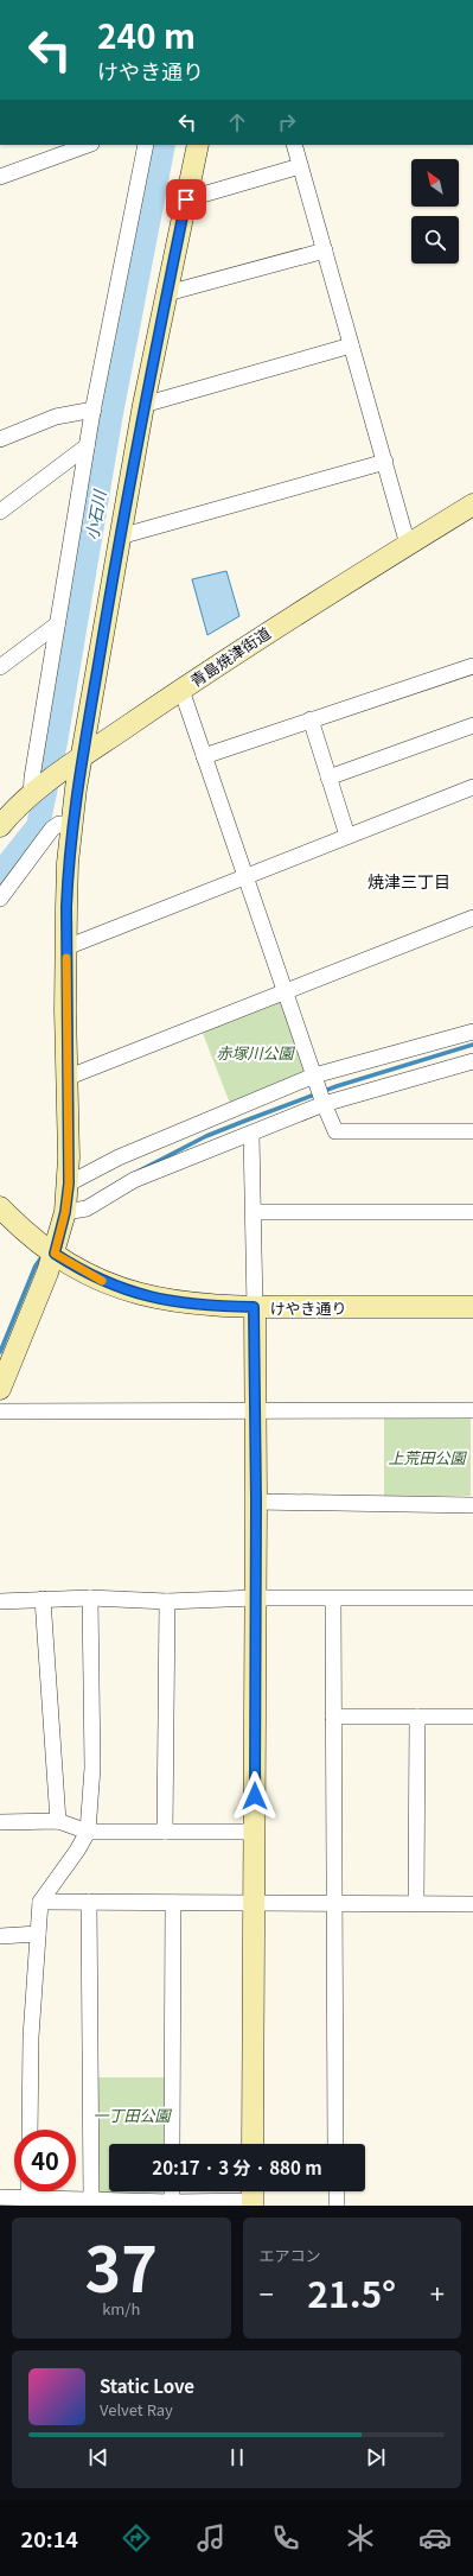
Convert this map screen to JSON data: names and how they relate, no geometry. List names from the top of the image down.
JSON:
{
  "streets": {
    "street": ["青島焼津街道", "けやき通り"]
  },
  "districts": ["焼津三丁目"],
  "water": ["小石川"],
  "parks": ["赤塚川公園", "上荒田公園", "一丁田公園"],
  "north": "top left",
  "page": {
    "turn": ["240 m", "けやき通り"],
    "limit": "40",
    "trip": "20:17 · 3 分 · 880 m",
    "tile": [
      ["37", "km/h"],
      "エアコン"
    ],
    "heat": ["−", "21.5°", "+"],
    "song": ["Static Love", "Velvet Ray"],
    "tabs": "20:14"
  }
}
